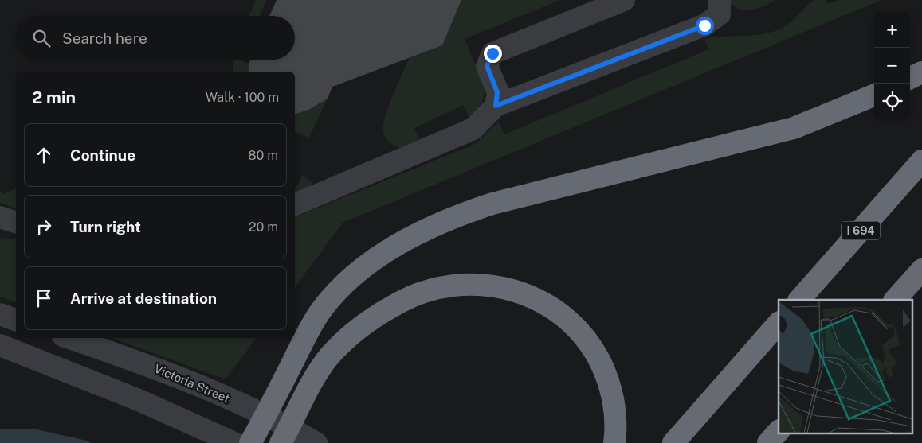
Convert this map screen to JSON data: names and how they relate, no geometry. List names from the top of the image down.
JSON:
{
  "streets": {
    "highway": ["I 694"],
    "street": ["Victoria Street"]
  },
  "page": {
    "map_buttons": ["+", "−"],
    "search": "Search here",
    "heading": ["2 min", "Walk · 100 m"],
    "list": [
      ["Continue", "80 m"],
      ["Turn right", "20 m"],
      "Arrive at destination"
    ]
  }
}
